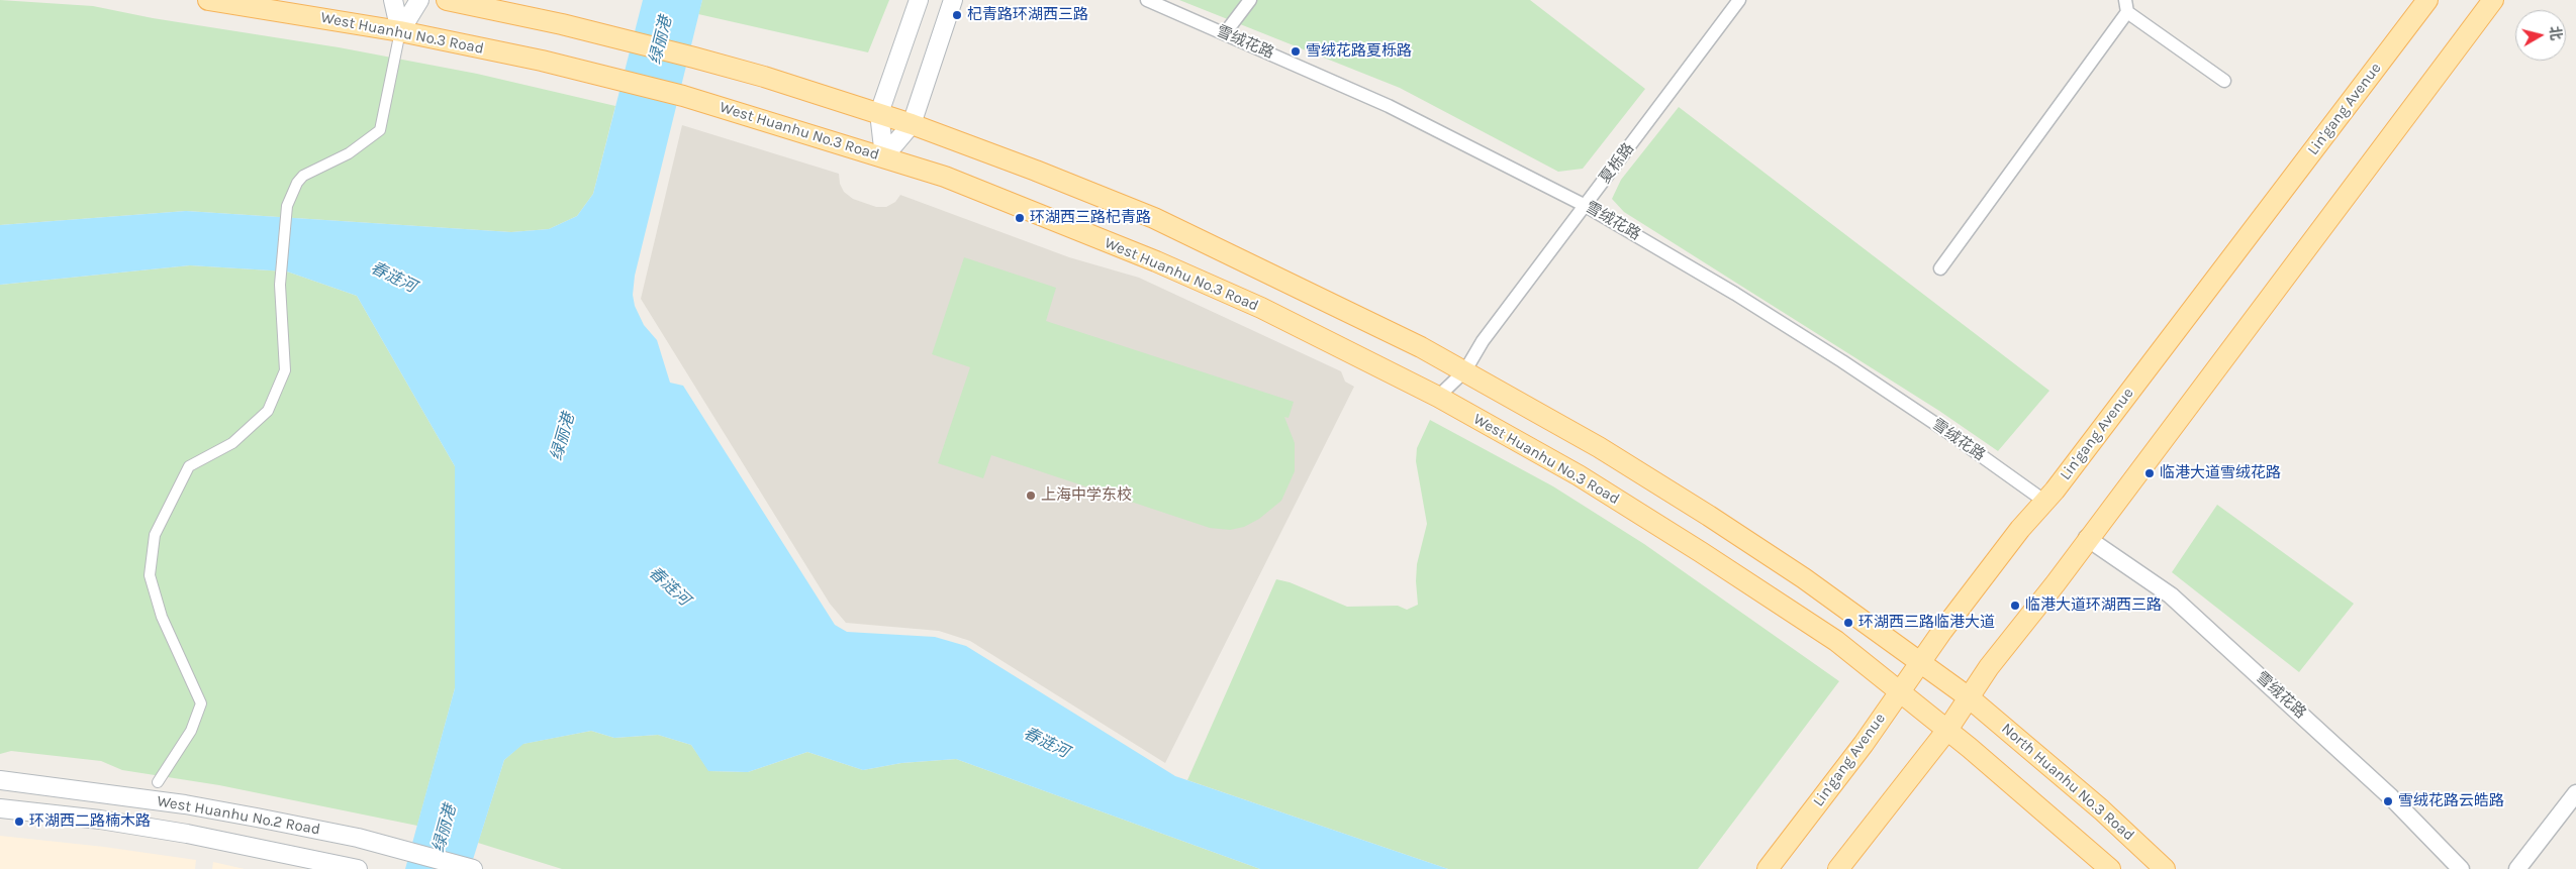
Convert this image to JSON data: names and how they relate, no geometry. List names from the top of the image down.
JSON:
{
  "streets": {
    "main road": [
      "West Huanhu No.3 Road",
      "Lin'gang Avenue",
      "North Huanhu No.3 Road",
      "West Huanhu No.2 Road"
    ],
    "street": ["雪绒花路", "夏栎路"]
  },
  "crossings": [
    ["West Huanhu No.3 Road", "Lin'gang Avenue"],
    ["West Huanhu No.3 Road", "夏栎路"],
    ["雪绒花路", "Lin'gang Avenue"],
    ["雪绒花路", "夏栎路"]
  ],
  "water": ["绿丽港", "春涟河"],
  "places": [
    "杞青路环湖西三路",
    "雪绒花路夏栎路",
    "环湖西三路杞青路",
    "临港大道雪绒花路",
    "上海中学东校",
    "临港大道环湖西三路",
    "环湖西三路临港大道",
    "雪绒花路云皓路",
    "环湖西二路楠木路"
  ],
  "north": "right"
}
